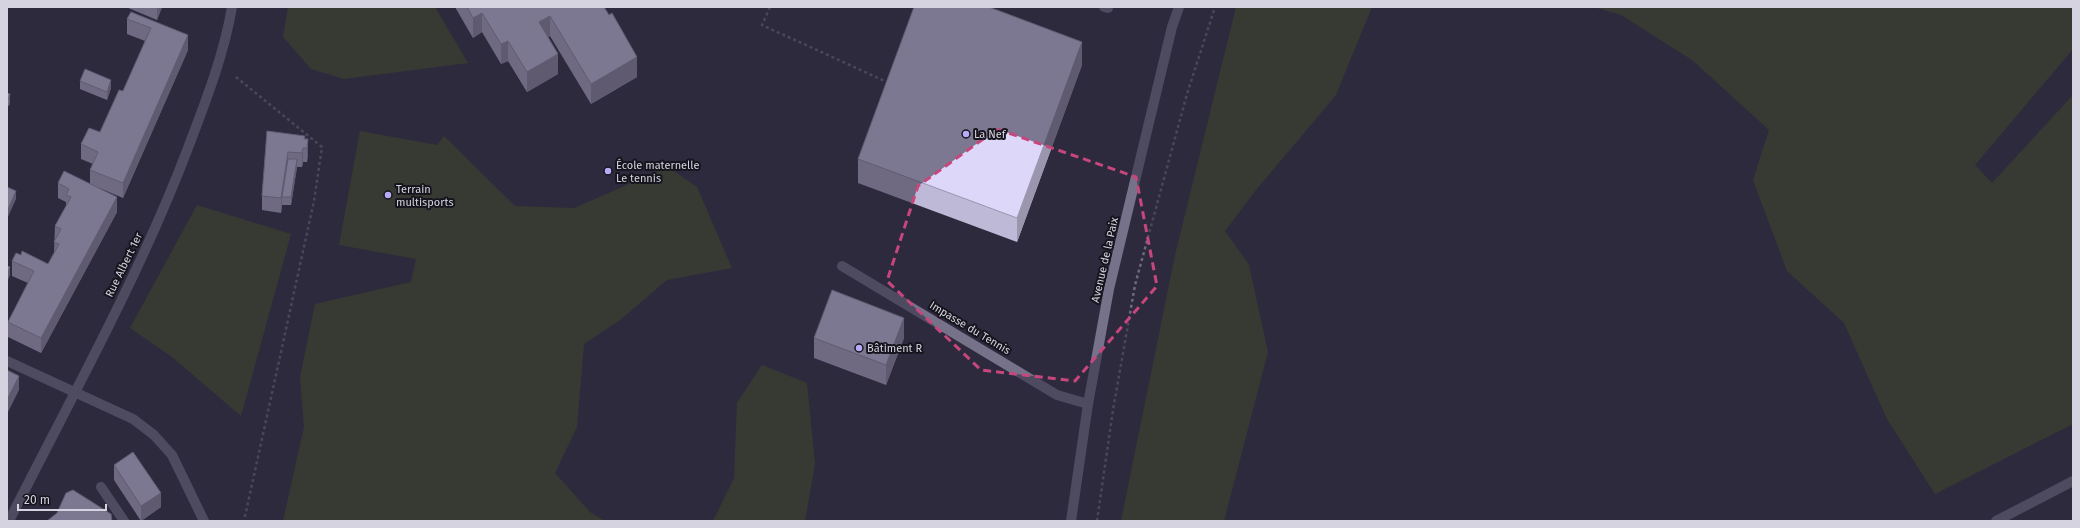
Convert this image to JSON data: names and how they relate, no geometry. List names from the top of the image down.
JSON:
{
  "streets": {
    "street": ["Avenue de la Paix", "Rue Albert 1er", "Impasse du Tennis"]
  },
  "crossings": [
    ["Avenue de la Paix", "Impasse du Tennis"]
  ],
  "places": [
    "La Nef",
    "École maternelle Le tennis",
    "Terrain multisports",
    "Bâtiment R"
  ],
  "scale_bar": "20 m"
}
